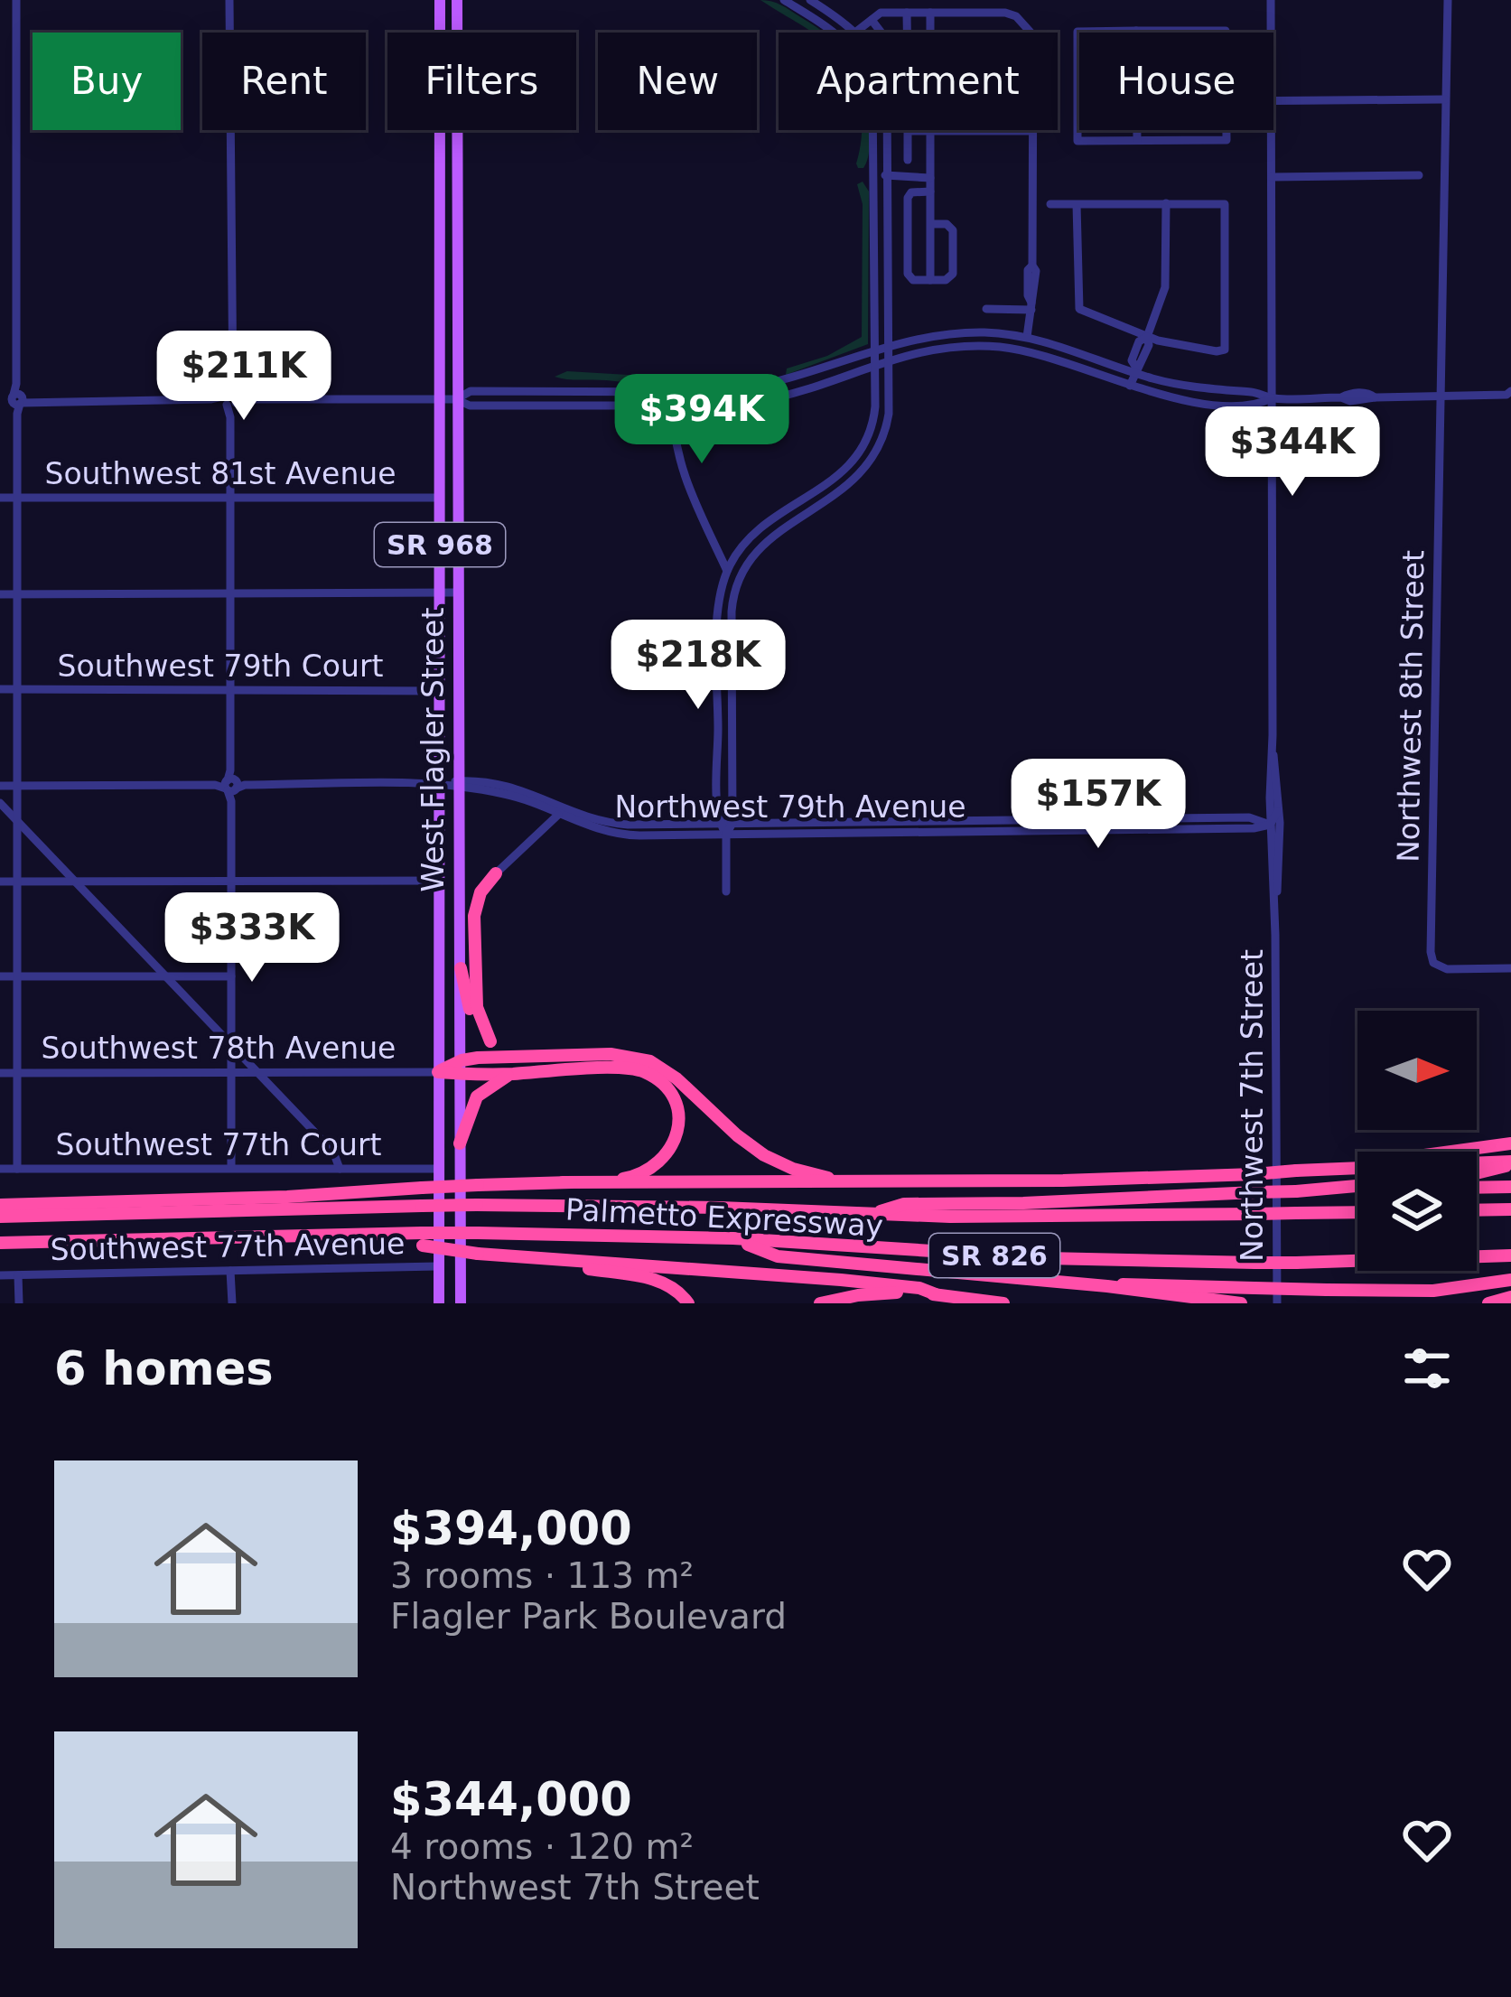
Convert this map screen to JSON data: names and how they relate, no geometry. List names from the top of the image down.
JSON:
{
  "streets": {
    "highway": ["Palmetto Expressway", "SR 826"],
    "main road": ["SR 968", "West Flagler Street"],
    "street": [
      "Southwest 81st Avenue",
      "Southwest 79th Court",
      "Northwest 8th Street",
      "Northwest 79th Avenue",
      "Southwest 78th Avenue",
      "Northwest 7th Street",
      "Southwest 77th Court",
      "Southwest 77th Avenue"
    ]
  },
  "crossings": [
    ["Southwest 81st Avenue", "West Flagler Street"],
    ["Southwest 79th Court", "West Flagler Street"],
    ["West Flagler Street", "Northwest 79th Avenue"],
    ["West Flagler Street", "Southwest 78th Avenue"],
    ["West Flagler Street", "Southwest 77th Court"],
    ["West Flagler Street", "Southwest 77th Avenue"],
    ["Northwest 79th Avenue", "Northwest 7th Street"]
  ],
  "north": "right",
  "page": {
    "chip": [
      "Buy",
      "Rent",
      "Filters",
      "New",
      "Apartment",
      "House"
    ],
    "price": [
      "$211K",
      "$394K",
      "$344K",
      "$218K",
      "$157K",
      "$333K"
    ],
    "heading": "6 homes",
    "list": [
      {
        "name": "$394,000",
        "note": "3 rooms · 113 m² · Flagler Park Boulevard"
      },
      {
        "name": "$344,000",
        "note": "4 rooms · 120 m² · Northwest 7th Street"
      }
    ]
  }
}
